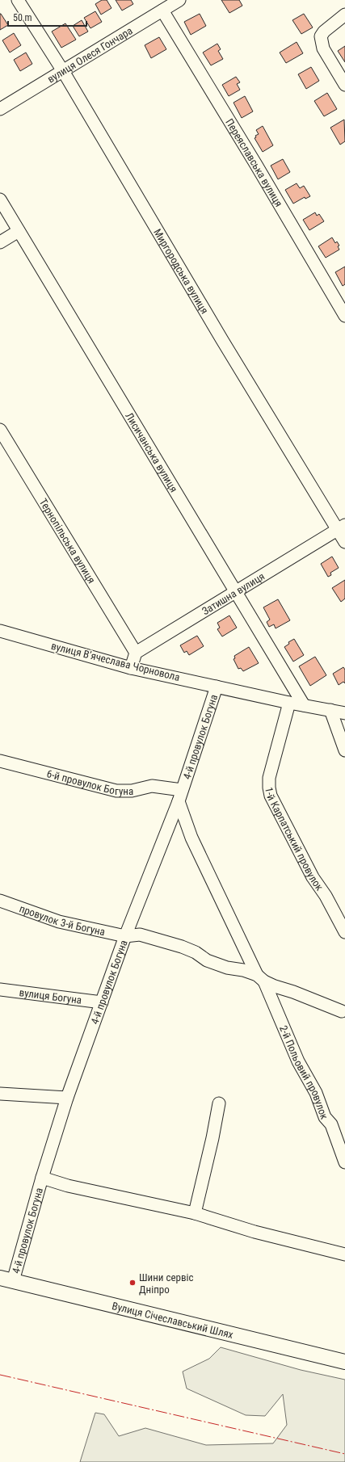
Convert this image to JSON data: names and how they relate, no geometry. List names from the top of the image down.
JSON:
{
  "streets": {
    "main road": ["Вулиця Січеславський Шлях"],
    "street": [
      "вулиця Олеся Гончара",
      "Переяславська вулиця",
      "Миргородська вулиця",
      "Лисичанська вулиця",
      "Тернопільська вулиця",
      "Затишна вулиця",
      "вулиця Вʼячеслава Чорновола",
      "4-й провулок Богуна",
      "6-й провулок Богуна",
      "1-й Карпатський провулок",
      "провулок 3-й Богуна",
      "вулиця Богуна",
      "2-й Польовий провулок"
    ]
  },
  "crossings": [
    ["вулиця Олеся Гончара", "Переяславська вулиця"],
    ["вулиця Олеся Гончара", "Миргородська вулиця"],
    ["Миргородська вулиця", "Затишна вулиця"],
    ["Лисичанська вулиця", "Затишна вулиця"],
    ["Лисичанська вулиця", "вулиця Вʼячеслава Чорновола"],
    ["Тернопільська вулиця", "Затишна вулиця"],
    ["вулиця Вʼячеслава Чорновола", "4-й провулок Богуна"],
    ["вулиця Вʼячеслава Чорновола", "1-й Карпатський провулок"],
    ["4-й провулок Богуна", "6-й провулок Богуна"],
    ["4-й провулок Богуна", "провулок 3-й Богуна"],
    ["4-й провулок Богуна", "вулиця Богуна"],
    ["4-й провулок Богуна", "2-й Польовий провулок"],
    ["4-й провулок Богуна", "Вулиця Січеславський Шлях"],
    ["6-й провулок Богуна", "2-й Польовий провулок"],
    ["провулок 3-й Богуна", "2-й Польовий провулок"]
  ],
  "places": ["Шини сервіс Дніпро"],
  "scale_bar": "50 m"
}
